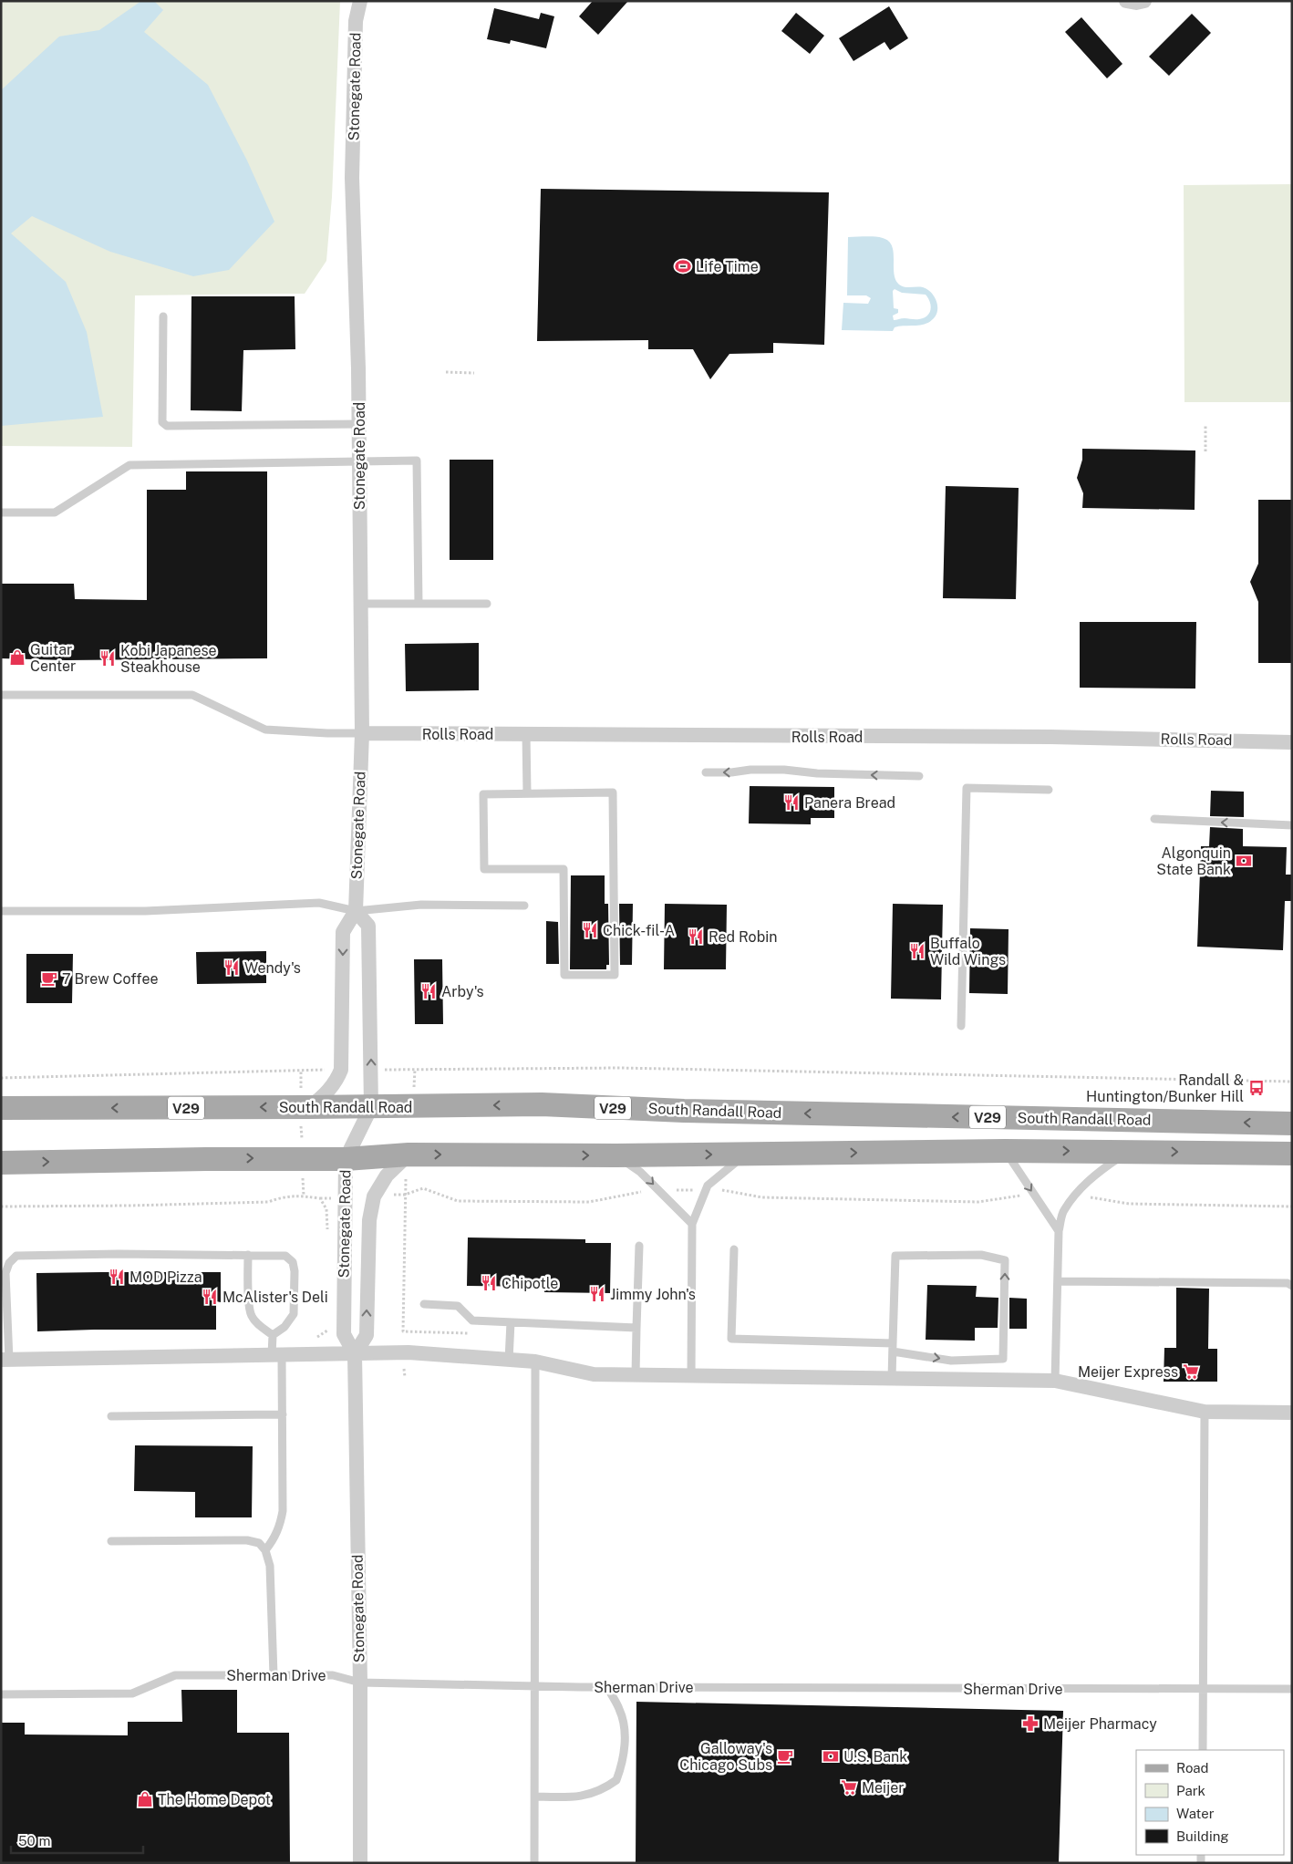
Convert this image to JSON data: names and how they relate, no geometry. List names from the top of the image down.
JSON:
{
  "streets": {
    "main road": ["South Randall Road", "V29"],
    "street": ["Stonegate Road", "Rolls Road"],
    "lane": ["Sherman Drive"]
  },
  "crossings": [
    ["Stonegate Road", "Rolls Road"],
    ["Stonegate Road", "South Randall Road"],
    ["Stonegate Road", "Sherman Drive"]
  ],
  "places": {
    "sports": ["Life Time"],
    "shop": ["Guitar Center", "The Home Depot"],
    "restaurant": [
      "Kobi Japanese Steakhouse",
      "Panera Bread",
      "Chick-fil-A",
      "Red Robin",
      "Buffalo Wild Wings",
      "Wendy's",
      "Arby's",
      "MOD Pizza",
      "Chipotle",
      "Jimmy John's",
      "McAlister's Deli"
    ],
    "bank": ["Algonquin State Bank", "U.S. Bank"],
    "cafe": ["7 Brew Coffee", "Galloway's Chicago Subs"],
    "bus stop": ["Randall & Huntington/Bunker Hill"],
    "supermarket": ["Meijer Express", "Meijer"],
    "pharmacy": ["Meijer Pharmacy"]
  },
  "legend": [
    "Road",
    "Park",
    "Water",
    "Building"
  ],
  "scale_bar": "50 m"
}
